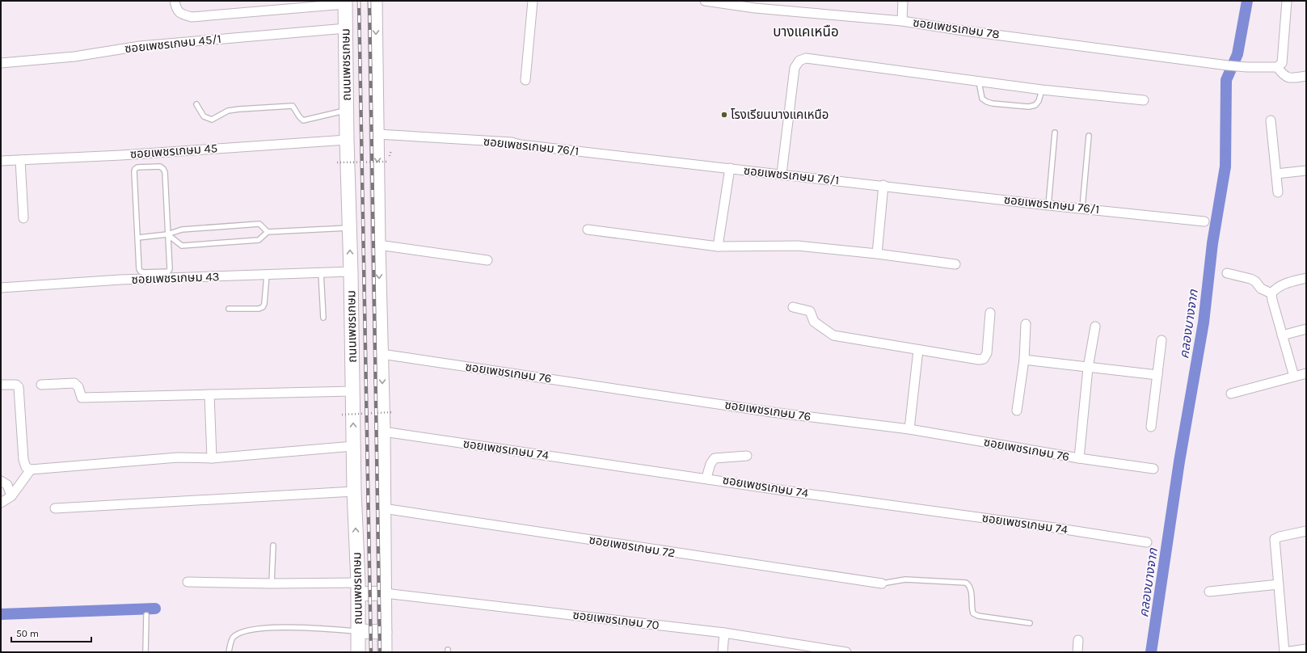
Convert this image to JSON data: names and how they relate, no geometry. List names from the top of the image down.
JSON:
{
  "streets": {
    "main road": ["ถนนเพชรเกษม"],
    "street": [
      "ซอยเพชรเกษม 78",
      "ซอยเพชรเกษม 45/1",
      "ซอยเพชรเกษม 76/1",
      "ซอยเพชรเกษม 45",
      "ซอยเพชรเกษม 43",
      "ซอยเพชรเกษม 76",
      "ซอยเพชรเกษม 74",
      "ซอยเพชรเกษม 72",
      "ซอยเพชรเกษม 70"
    ]
  },
  "crossings": [
    ["ซอยเพชรเกษม 45/1", "ถนนเพชรเกษม"],
    ["ถนนเพชรเกษม", "ซอยเพชรเกษม 45"],
    ["ถนนเพชรเกษม", "ซอยเพชรเกษม 43"]
  ],
  "districts": ["บางแคเหนือ"],
  "water": ["คลองบางจาก"],
  "places": ["โรงเรียนบางแคเหนือ"],
  "scale_bar": "50 m"
}
